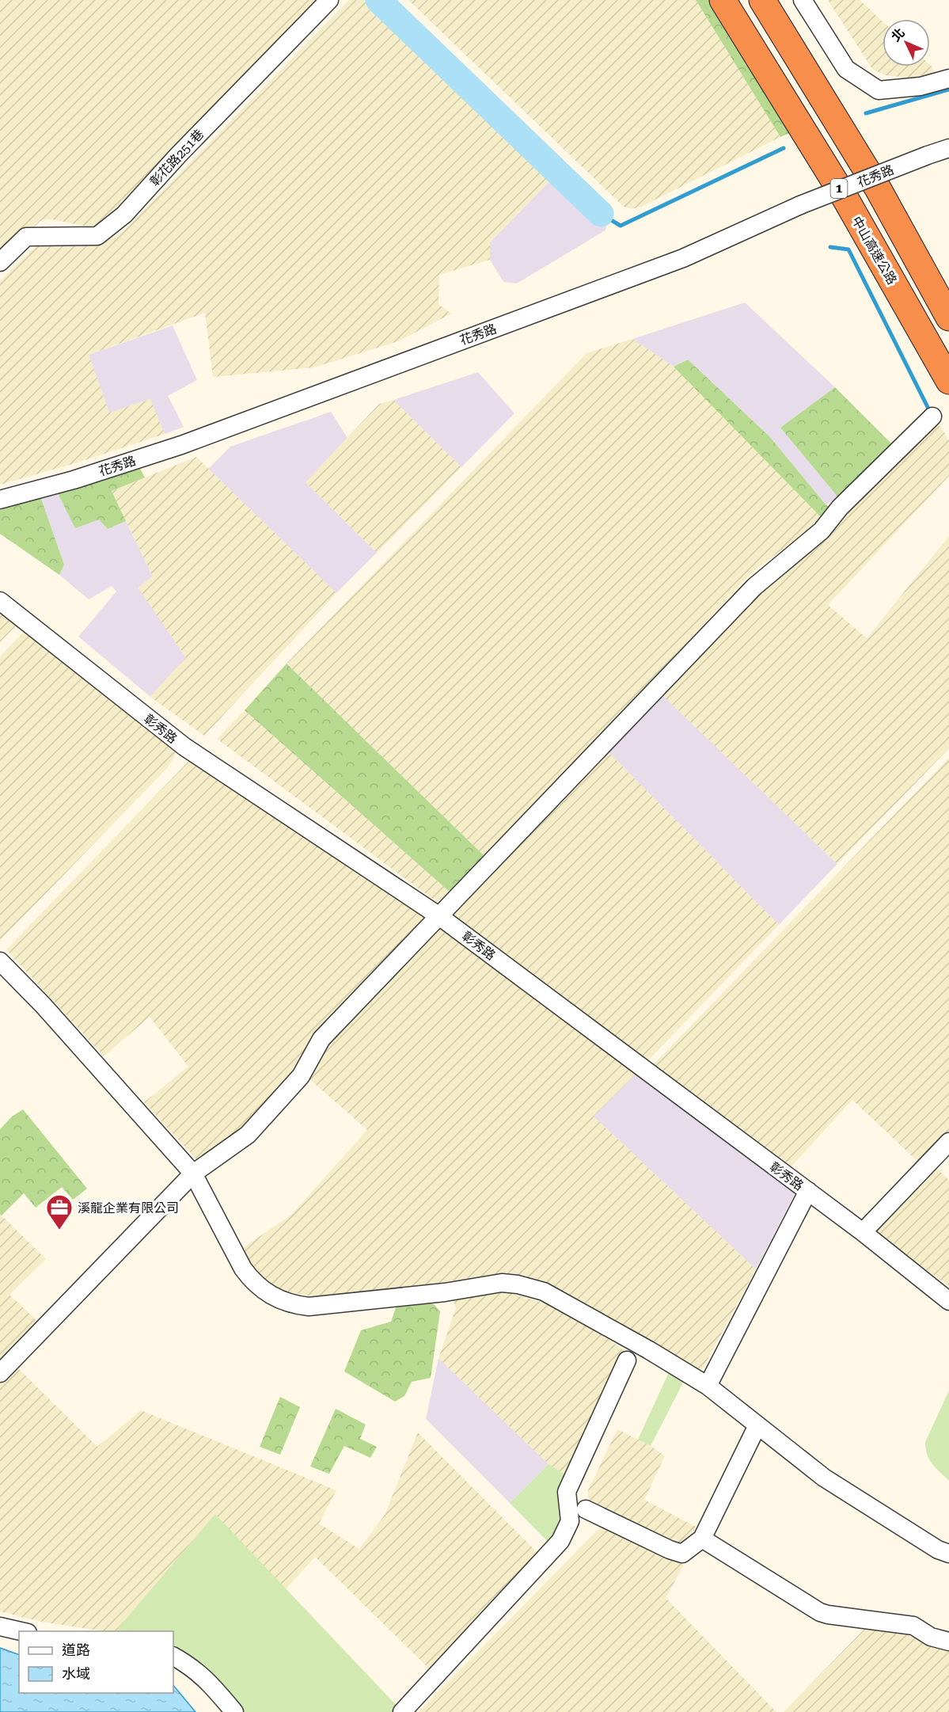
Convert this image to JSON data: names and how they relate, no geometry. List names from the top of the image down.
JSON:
{
  "streets": {
    "highway": ["1", "中山高速公路"],
    "street": ["彰花路251巷", "花秀路", "彰秀路"]
  },
  "places": {
    "office": ["溪龍企業有限公司"]
  },
  "legend": ["道路", "水域"],
  "north": "top left"
}
